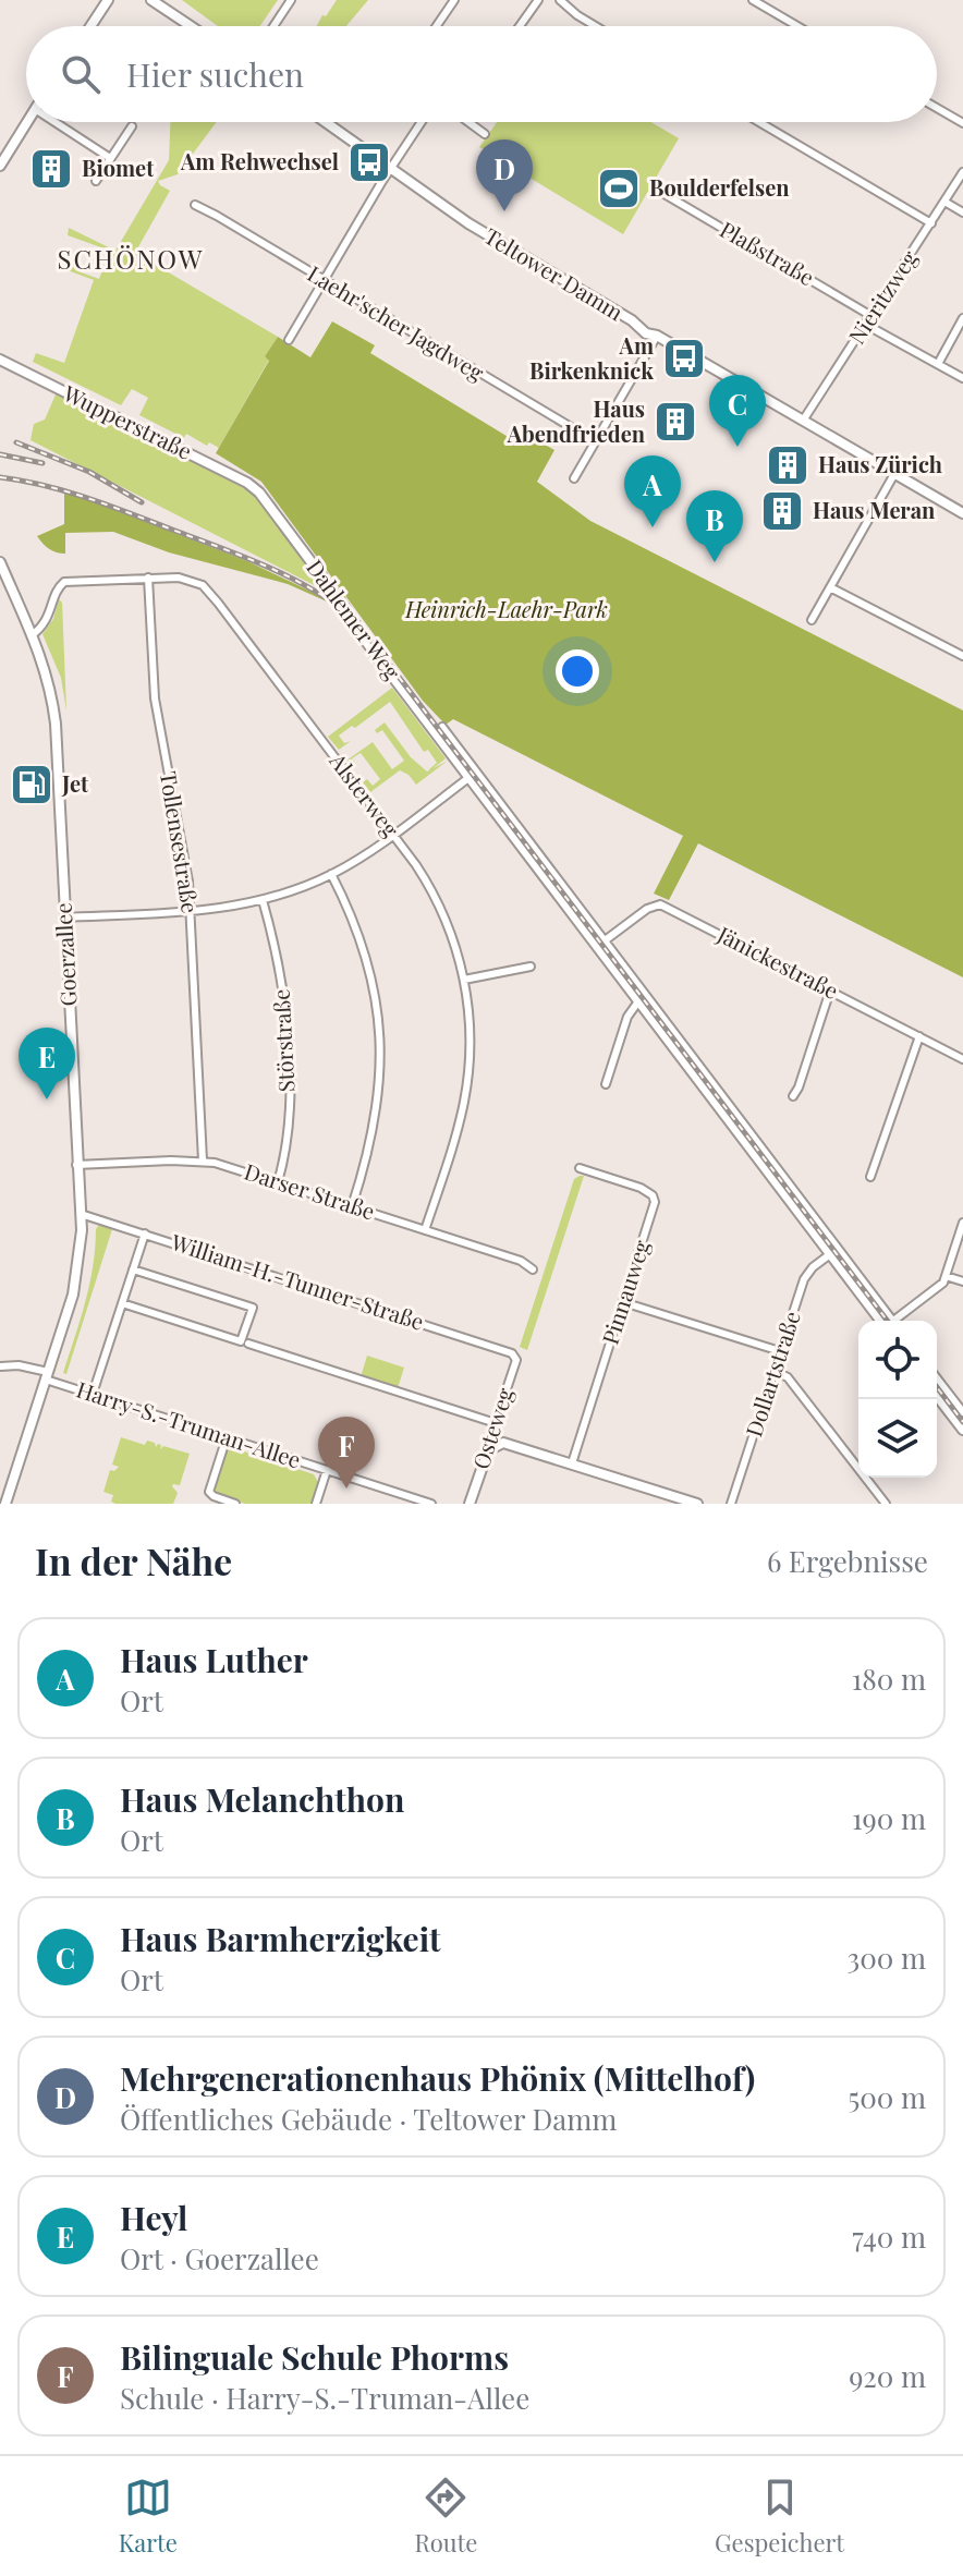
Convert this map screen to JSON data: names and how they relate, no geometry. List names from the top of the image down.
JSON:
{
  "streets": {
    "main road": [
      "Teltower Damm",
      "Wupperstraße",
      "Dahlemer Weg",
      "Goerzallee",
      "Osteweg"
    ],
    "street": [
      "Plaßstraße",
      "Nieritzweg",
      "Laehr'scher Jagdweg",
      "Alsterweg",
      "Tollensestraße",
      "Jänickestraße",
      "Störstraße",
      "Darser Straße",
      "William-H.-Tunner-Straße",
      "Pinnauweg",
      "Dollartstraße",
      "Harry-S.-Truman-Allee"
    ]
  },
  "crossings": [
    ["Plaßstraße", "Nieritzweg"],
    ["Teltower Damm", "Nieritzweg"],
    ["Wupperstraße", "Dahlemer Weg"],
    ["Dahlemer Weg", "Jänickestraße"],
    ["Dahlemer Weg", "Dollartstraße"],
    ["Alsterweg", "Tollensestraße"],
    ["Alsterweg", "Goerzallee"],
    ["Alsterweg", "Darser Straße"],
    ["Tollensestraße", "Darser Straße"],
    ["Goerzallee", "Darser Straße"],
    ["Goerzallee", "William-H.-Tunner-Straße"],
    ["Goerzallee", "Harry-S.-Truman-Allee"],
    ["Störstraße", "Darser Straße"],
    ["William-H.-Tunner-Straße", "Osteweg"]
  ],
  "districts": ["SCHÖNOW"],
  "parks": ["Heinrich-Laehr-Park"],
  "places": {
    "bus stop": ["Am Rehwechsel", "Am Birkenknick"],
    "building": [
      "Biomet",
      "Haus Abendfrieden",
      "Haus Zürich",
      "Haus Meran"
    ],
    "sports": ["Boulderfelsen"],
    "fuel station": ["Jet"]
  },
  "page": {
    "search": "Hier suchen",
    "pins": [
      "D",
      "C",
      "A",
      "B",
      "E",
      "F"
    ],
    "heading": ["In der Nähe", "6 Ergebnisse"],
    "list": [
      {
        "mark": "A",
        "name": "Haus Luther",
        "note": "Ort",
        "value": "180 m"
      },
      {
        "mark": "B",
        "name": "Haus Melanchthon",
        "note": "Ort",
        "value": "190 m"
      },
      {
        "mark": "C",
        "name": "Haus Barmherzigkeit",
        "note": "Ort",
        "value": "300 m"
      },
      {
        "mark": "D",
        "name": "Mehrgenerationenhaus Phönix (Mittelhof)",
        "note": "Öffentliches Gebäude · Teltower Damm",
        "value": "500 m"
      },
      {
        "mark": "E",
        "name": "Heyl",
        "note": "Ort · Goerzallee",
        "value": "740 m"
      },
      {
        "mark": "F",
        "name": "Bilinguale Schule Phorms",
        "note": "Schule · Harry-S.-Truman-Allee",
        "value": "920 m"
      }
    ],
    "nav": ["Karte", "Route", "Gespeichert"]
  }
}
